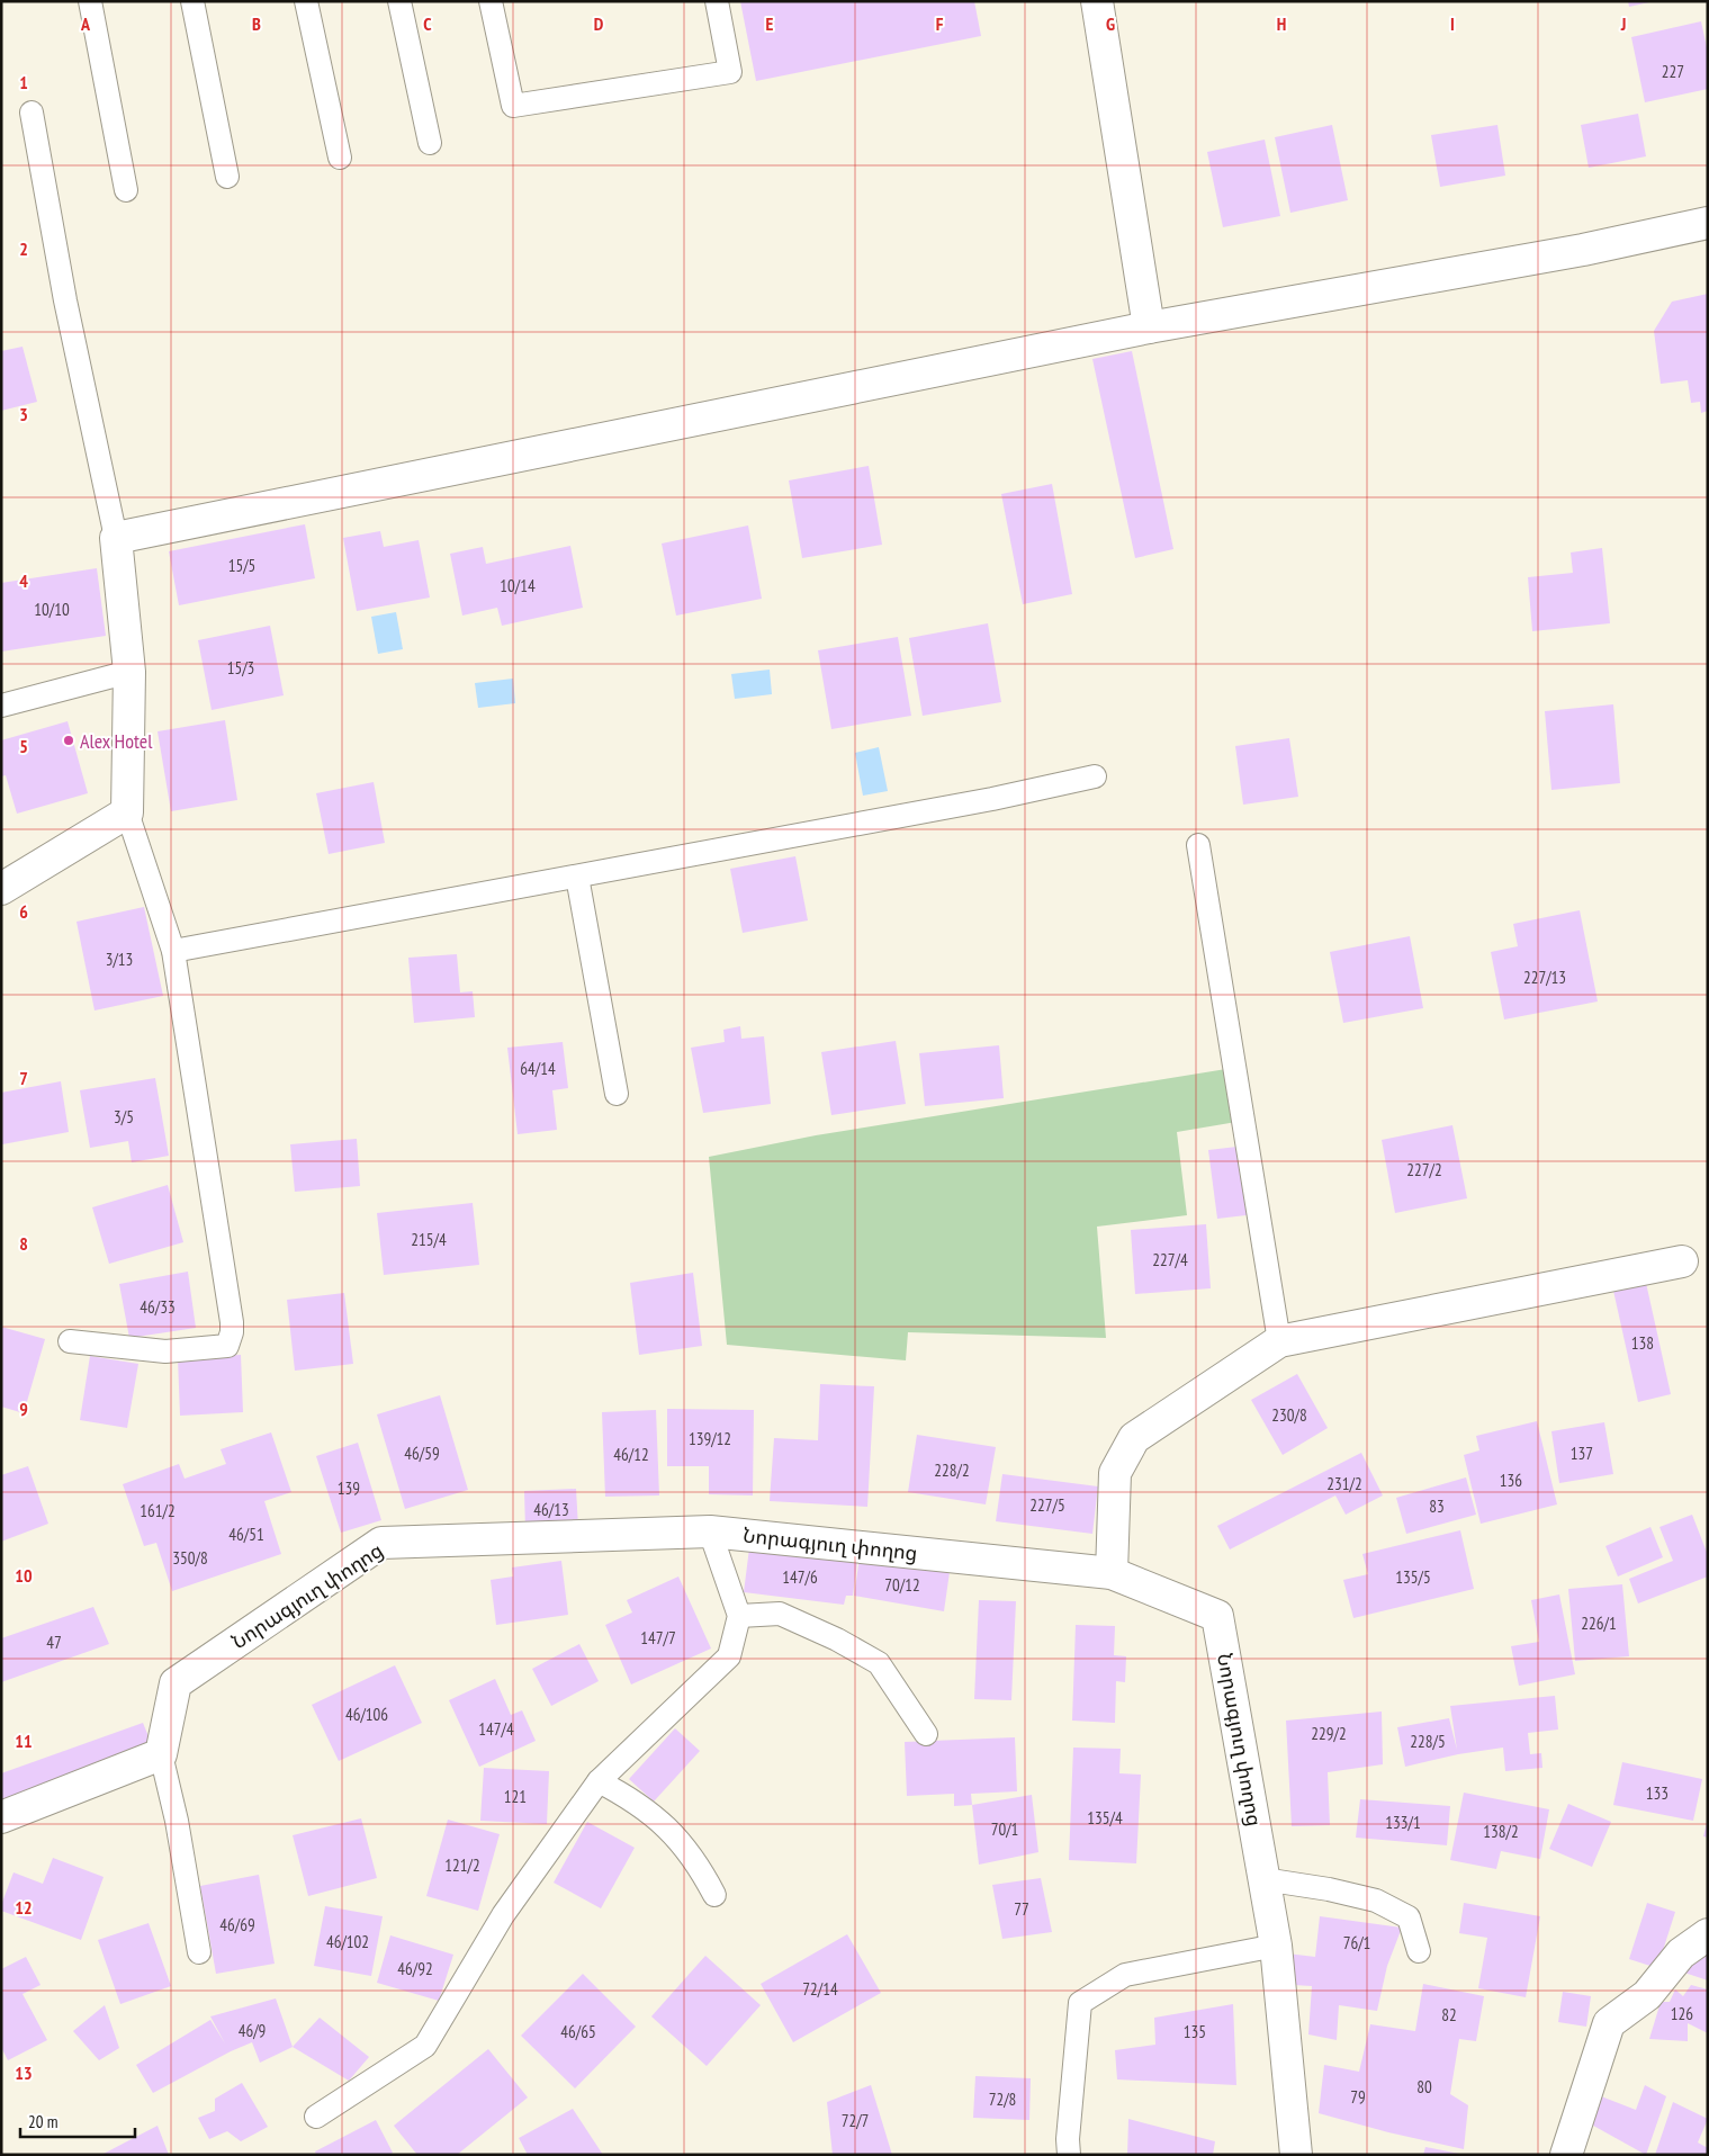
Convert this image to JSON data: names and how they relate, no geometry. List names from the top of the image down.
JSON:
{
  "streets": {
    "street": ["Նորագյուղ փողոց"]
  },
  "places": ["Alex Hotel"],
  "house_numbers": [
    "227",
    "15/5",
    "10/14",
    "10/10",
    "15/3",
    "3/13",
    "227/13",
    "64/14",
    "3/5",
    "227/2",
    "215/4",
    "227/4",
    "46/33",
    "138",
    "230/8",
    "139/12",
    "46/59",
    "137",
    "46/12",
    "228/2",
    "136",
    "231/2",
    "139",
    "227/5",
    "83",
    "46/13",
    "161/2",
    "46/51",
    "350/8",
    "147/6",
    "135/5",
    "70/12",
    "226/1",
    "147/7",
    "47",
    "46/106",
    "147/4",
    "229/2",
    "228/5",
    "133",
    "121",
    "135/4",
    "133/1",
    "70/1",
    "138/2",
    "121/2",
    "77",
    "46/69",
    "46/102",
    "76/1",
    "46/92",
    "72/14",
    "126",
    "82",
    "46/9",
    "46/65",
    "135",
    "80",
    "79",
    "72/8",
    "72/7"
  ],
  "scale_bar": "20 m",
  "grid": {
    "columns": [
      "A",
      "B",
      "C",
      "D",
      "E",
      "F",
      "G",
      "H",
      "I",
      "J"
    ],
    "rows": [
      "1",
      "2",
      "3",
      "4",
      "5",
      "6",
      "7",
      "8",
      "9",
      "10",
      "11",
      "12",
      "13"
    ]
  }
}
